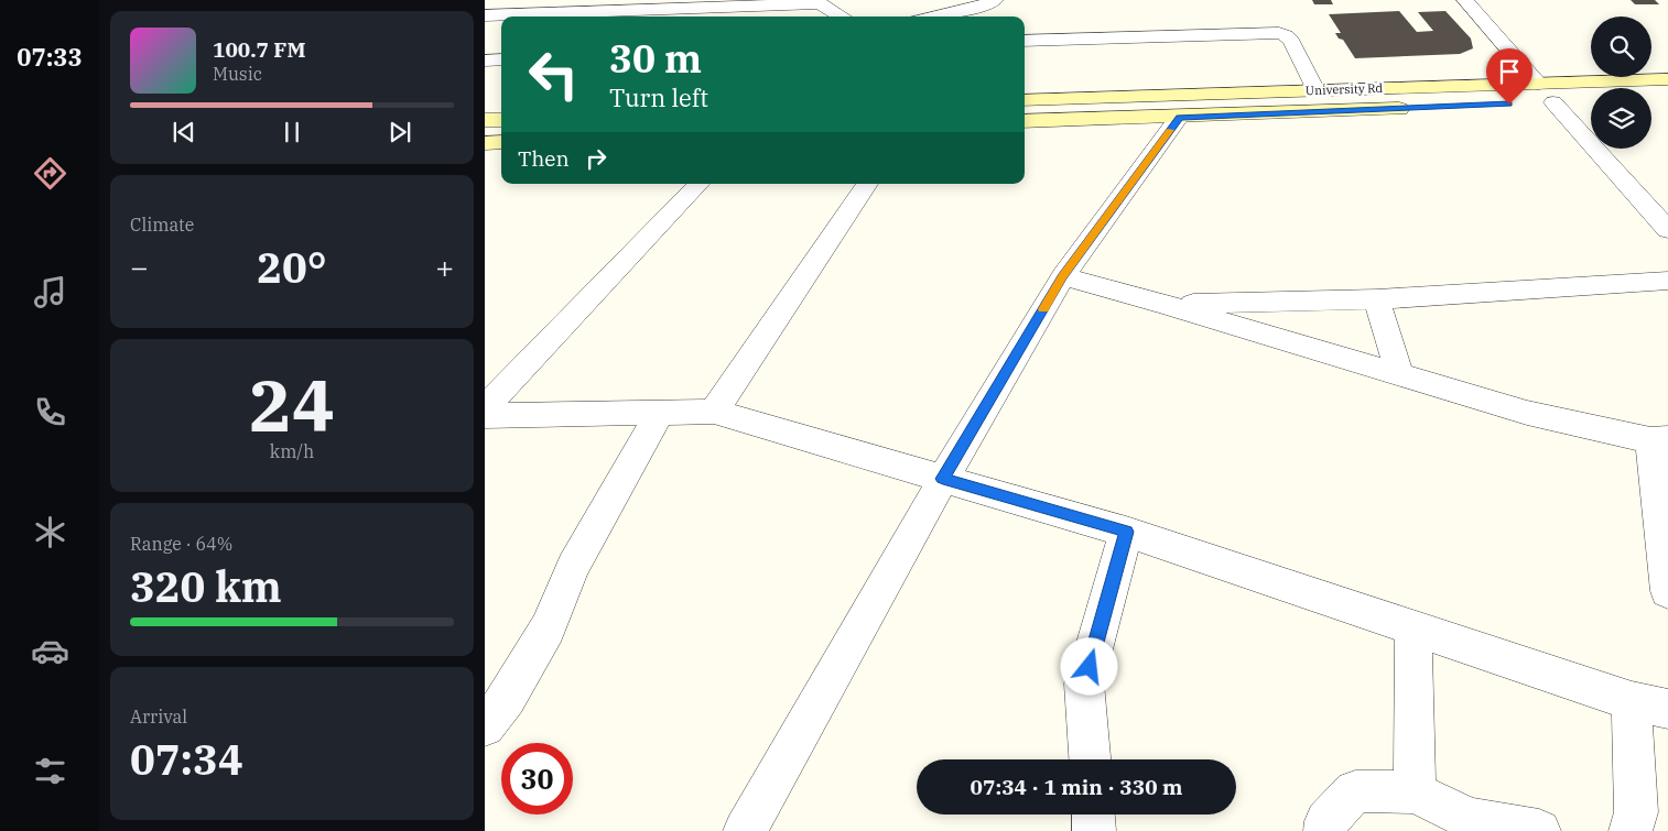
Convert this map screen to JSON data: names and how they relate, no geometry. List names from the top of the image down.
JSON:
{
  "streets": {
    "street": ["University Rd"]
  },
  "page": {
    "tabs": "07:33",
    "turn": ["30 m", "Turn left"],
    "song": ["100.7 FM", "Music"],
    "then": "Then",
    "tile": [
      "Climate",
      ["24", "km/h"],
      ["Range · 64%", "320 km"],
      ["Arrival", "07:34"]
    ],
    "heat": ["−", "20°", "+"],
    "limit": "30",
    "trip": "07:34 · 1 min · 330 m"
  }
}
